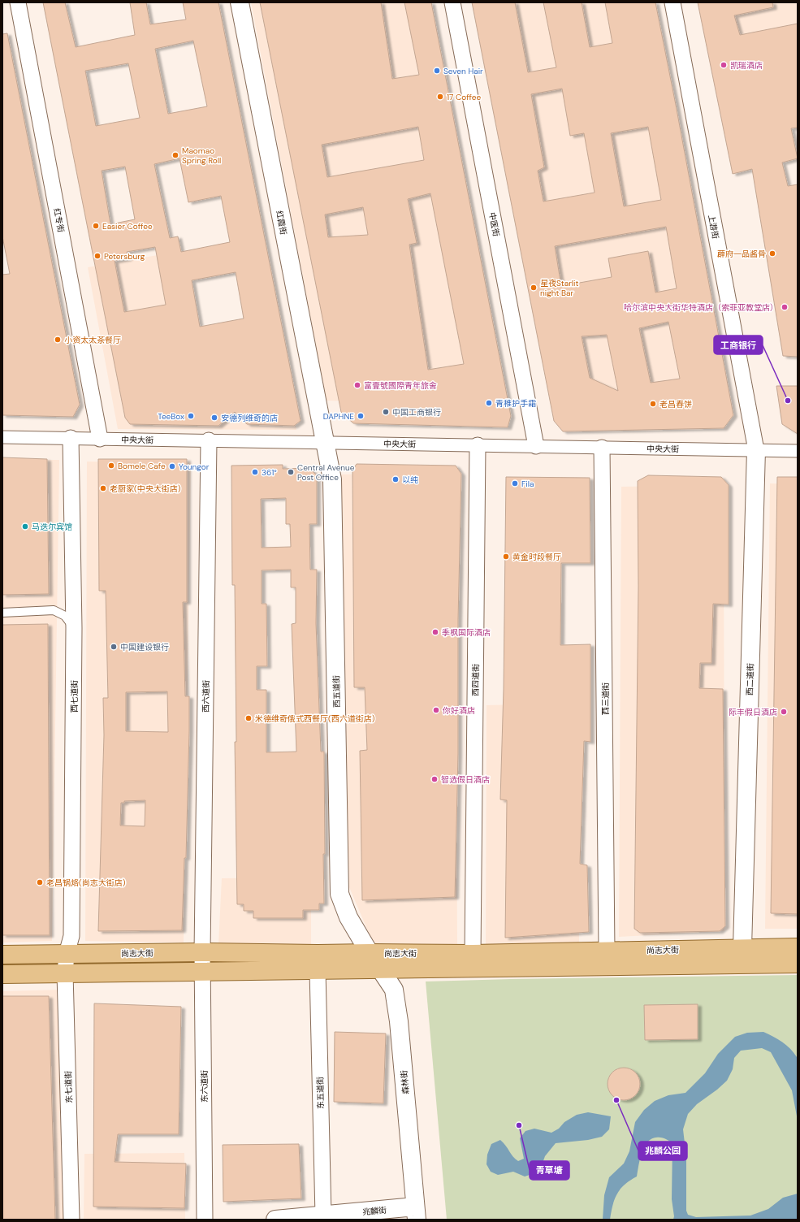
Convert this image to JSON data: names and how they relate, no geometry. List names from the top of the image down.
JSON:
{
  "streets": {
    "main road": [
      "红霞街",
      "西二道街",
      "西五道街",
      "尚志大街",
      "森林街",
      "兆麟街"
    ],
    "street": [
      "红专街",
      "中医街",
      "上游街",
      "中央大街",
      "西四道街",
      "西七道街",
      "西六道街",
      "西三道街",
      "东六道街",
      "东七道街",
      "东五道街"
    ]
  },
  "crossings": [
    ["红专街", "中央大街"],
    ["红霞街", "中央大街"],
    ["红霞街", "西五道街"],
    ["中医街", "中央大街"],
    ["上游街", "中央大街"],
    ["上游街", "西二道街"],
    ["中央大街", "西二道街"],
    ["中央大街", "西四道街"],
    ["中央大街", "西五道街"],
    ["中央大街", "西七道街"],
    ["中央大街", "西六道街"],
    ["中央大街", "西三道街"],
    ["西二道街", "尚志大街"],
    ["西四道街", "尚志大街"],
    ["西五道街", "尚志大街"],
    ["西五道街", "森林街"],
    ["西七道街", "尚志大街"],
    ["西七道街", "东七道街"],
    ["西六道街", "尚志大街"],
    ["西六道街", "东六道街"],
    ["西三道街", "尚志大街"],
    ["尚志大街", "森林街"],
    ["尚志大街", "东六道街"],
    ["尚志大街", "东七道街"],
    ["尚志大街", "东五道街"],
    ["森林街", "兆麟街"],
    ["东五道街", "兆麟街"]
  ],
  "places": [
    "凯瑞酒店",
    "Seven Hair",
    "17 Coffee",
    "Maomao Spring Roll",
    "Easier Coffee",
    "薜府一品酱骨",
    "Petersburg",
    "星夜Starlit night Bar",
    "哈尔滨中央大街华特酒店（索菲亚教堂店）",
    "小资太太茶餐厅",
    "富壹號國際青年旅舍",
    "工商银行",
    "青稚护手霜",
    "老昌春饼",
    "中国工商银行",
    "TeeBox",
    "DAPHNE",
    "安德列维奇的店",
    "Bomele Cafe",
    "Youngor",
    "361°",
    "Central Avenue Post Office",
    "以纯",
    "Fila",
    "老厨家(中央大街店)",
    "马迭尔宾馆",
    "黄金时段餐厅",
    "季枫国际酒店",
    "中国建设银行",
    "你好酒店",
    "际丰假日酒店",
    "米德维奇俄式西餐厅(西六道街店)",
    "智选假日酒店",
    "老昌锅烙(尚志大街店)",
    "兆麟公园",
    "青草塘"
  ]
}
